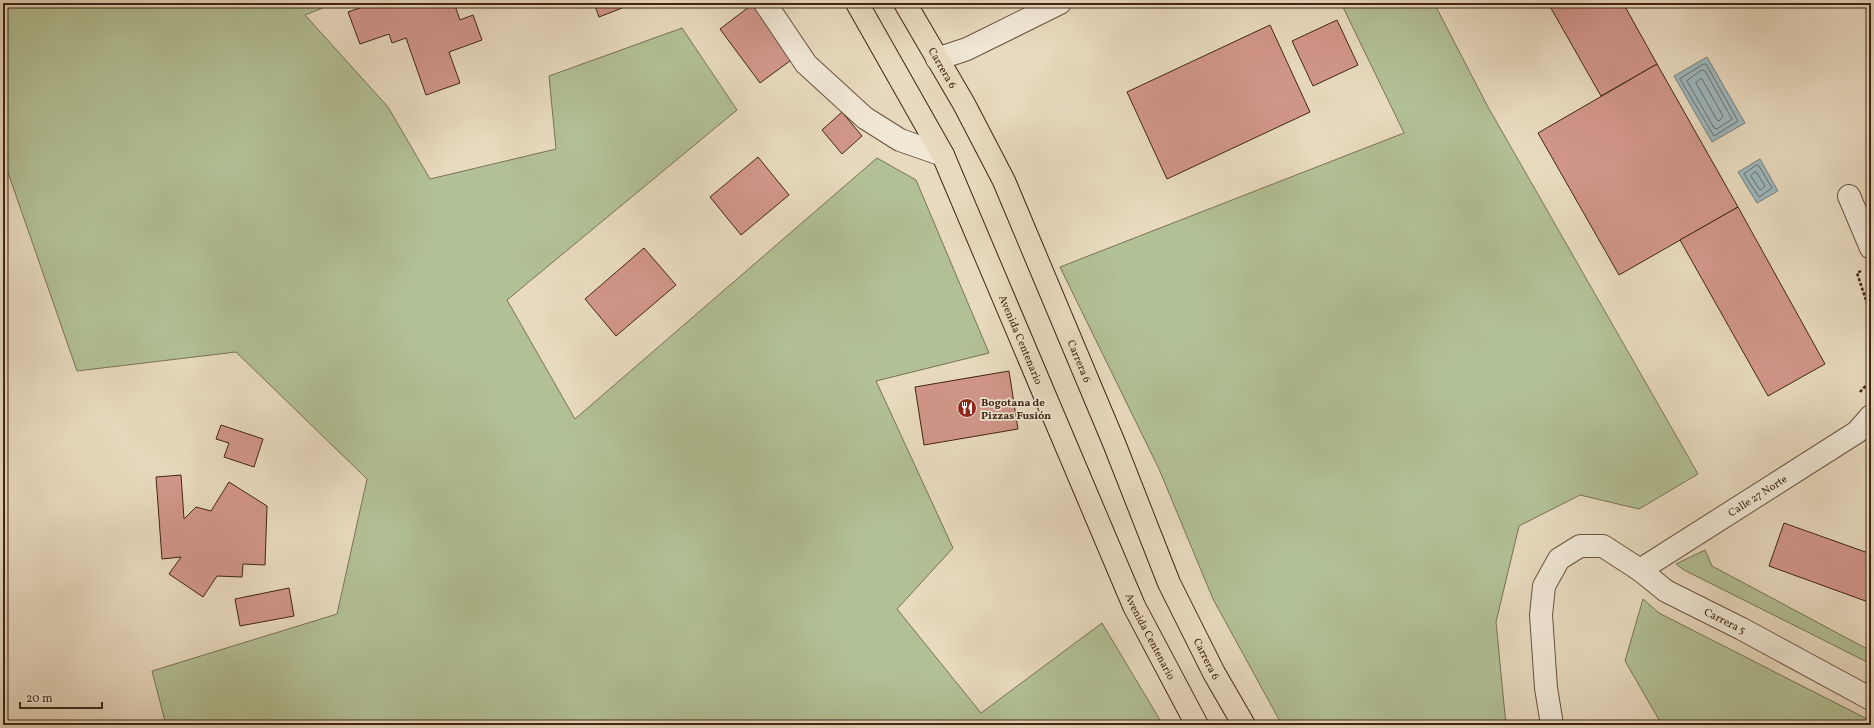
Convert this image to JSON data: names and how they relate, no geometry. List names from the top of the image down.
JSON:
{
  "streets": {
    "main road": ["Carrera 6", "Avenida Centenario"],
    "street": ["Calle 27 Norte", "Carrera 5"]
  },
  "crossings": [
    ["Calle 27 Norte", "Carrera 5"]
  ],
  "places": {
    "restaurant": ["Bogotana de Pizzas Fusión"]
  },
  "scale_bar": "20 m"
}
